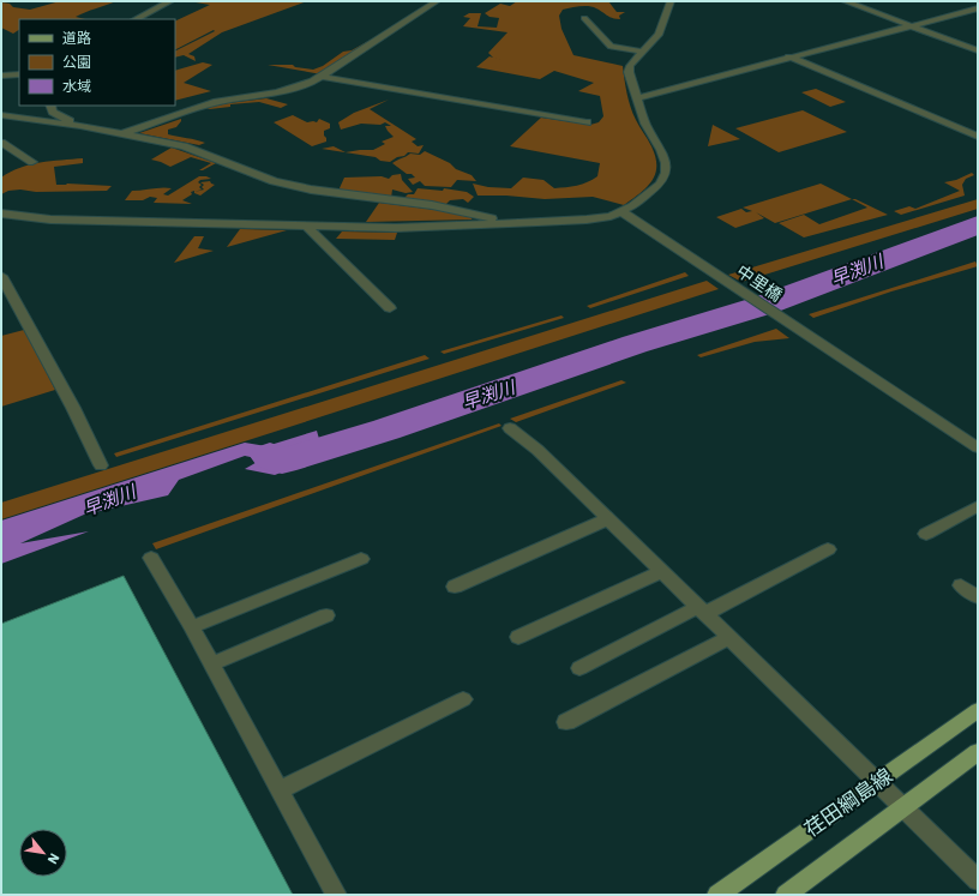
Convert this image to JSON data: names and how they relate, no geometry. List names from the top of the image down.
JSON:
{
  "streets": {
    "main road": ["荏田綱島線"],
    "street": ["中里橋"]
  },
  "water": ["早渕川"],
  "legend": ["道路", "公園", "水域"],
  "north": "bottom right"
}
